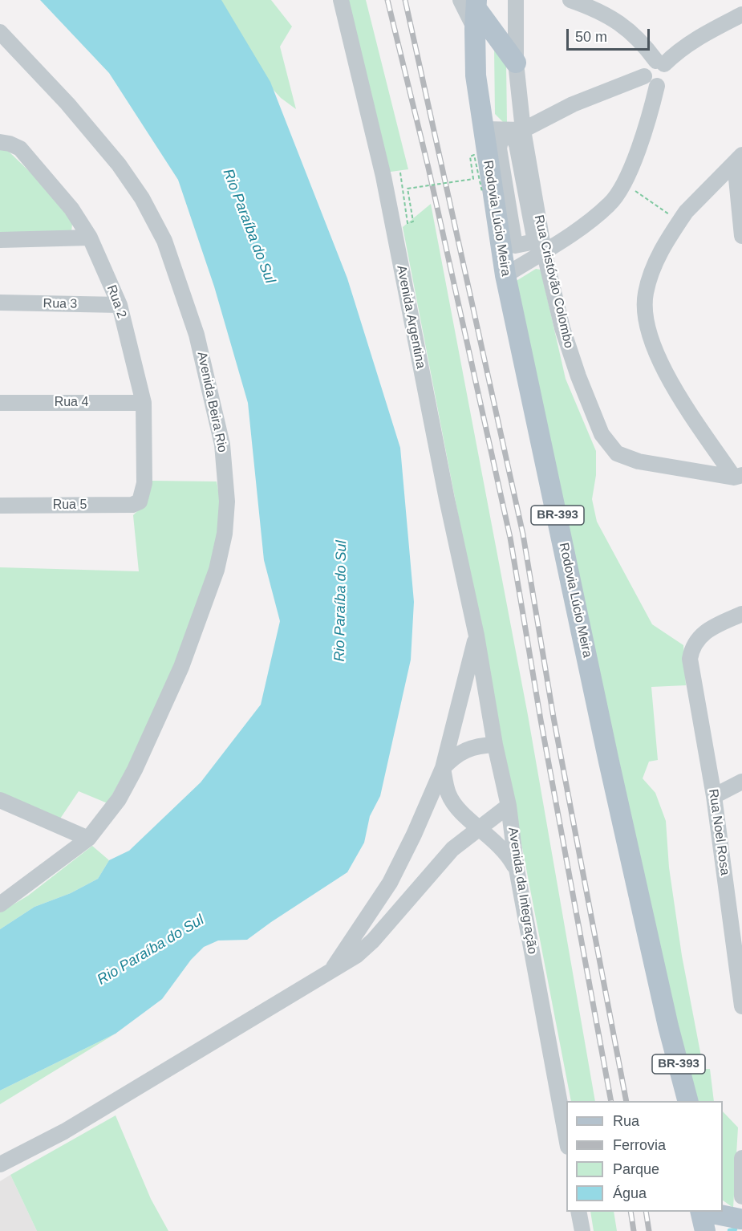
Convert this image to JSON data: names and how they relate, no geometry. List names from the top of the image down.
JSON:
{
  "streets": {
    "main road": ["Rodovia Lúcio Meira", "BR-393"],
    "street": [
      "Rua Cristóvão Colombo",
      "Rua 2",
      "Rua 3",
      "Avenida Argentina",
      "Avenida Beira Rio",
      "Rua 4",
      "Rua 5",
      "Rua Noel Rosa",
      "Avenida da Integração"
    ]
  },
  "crossings": [
    ["Rua 2", "Rua 3"],
    ["Rua 2", "Rua 4"],
    ["Rua 2", "Rua 5"],
    ["Avenida Argentina", "Avenida da Integração"]
  ],
  "water": ["Rio Paraíba do Sul"],
  "legend": [
    "Rua",
    "Ferrovia",
    "Parque",
    "Água"
  ],
  "scale_bar": "50 m"
}
